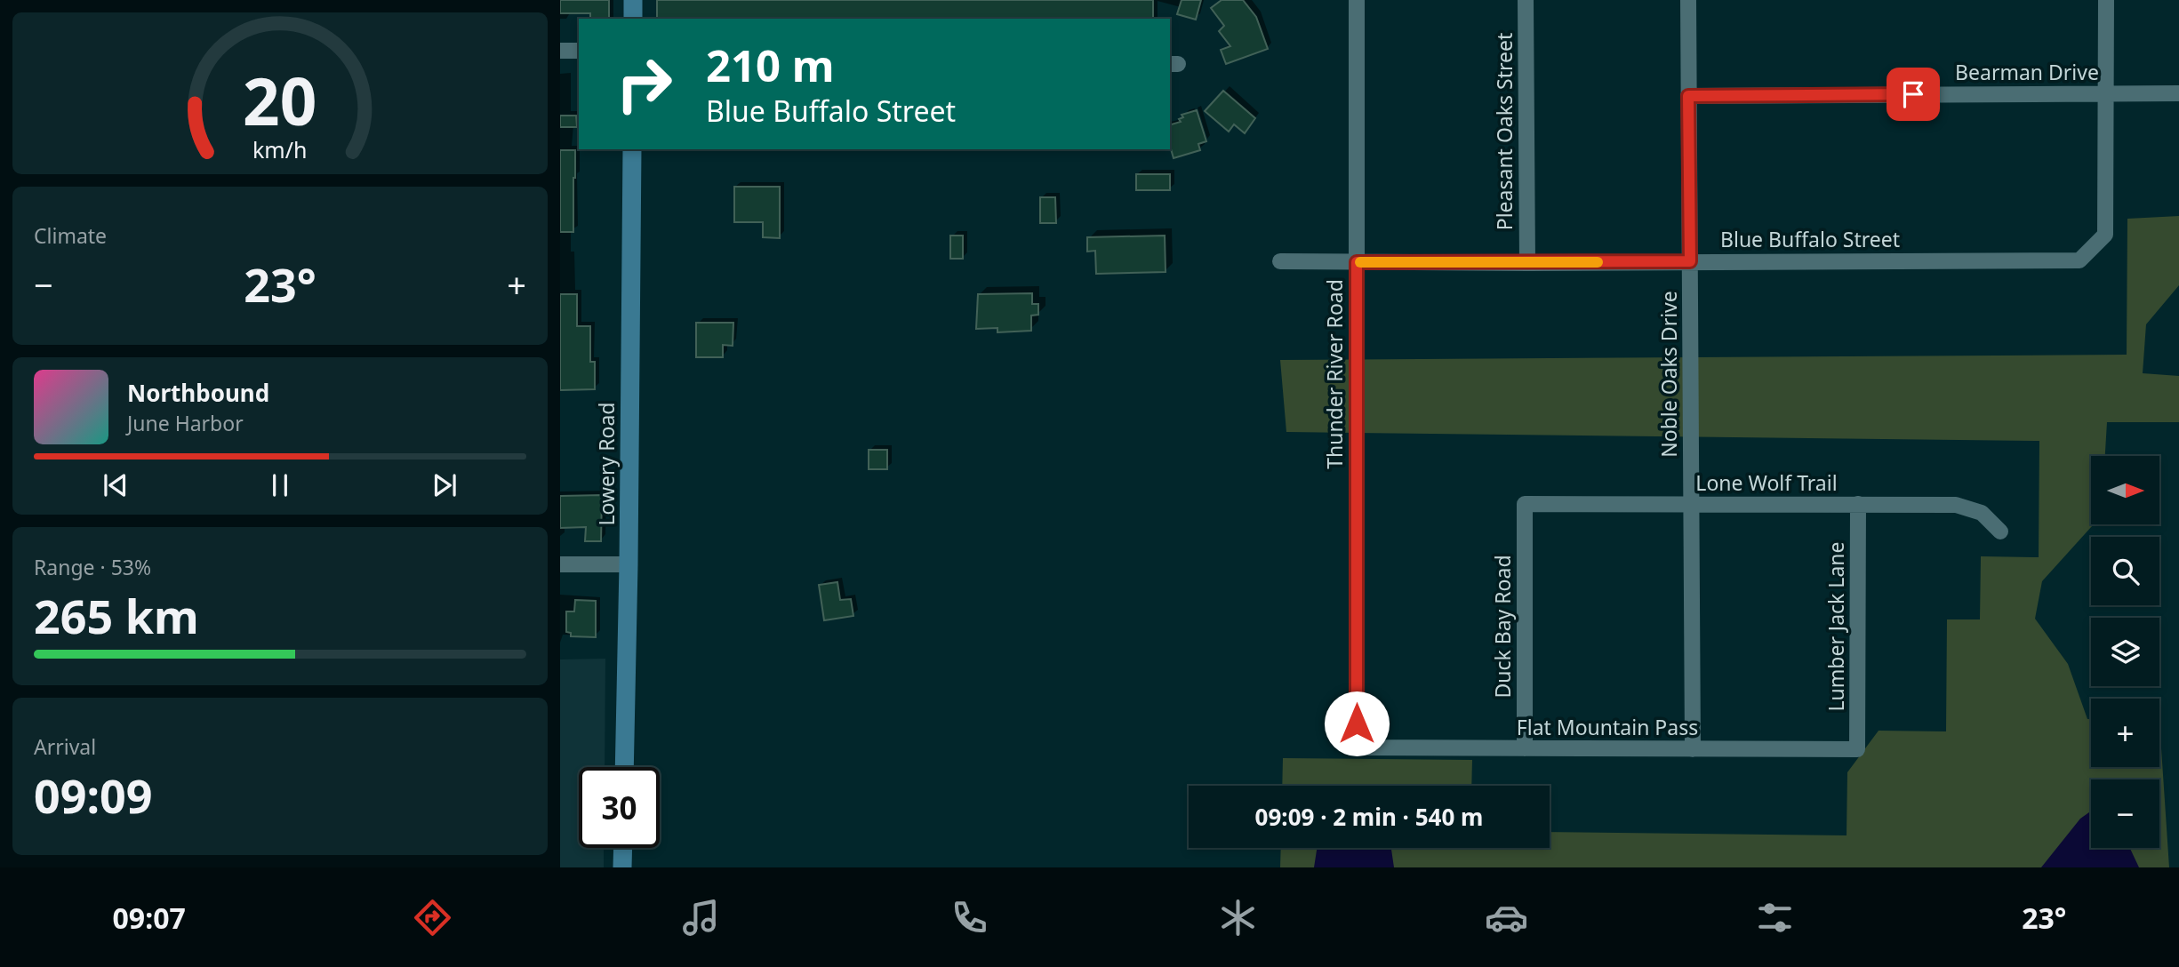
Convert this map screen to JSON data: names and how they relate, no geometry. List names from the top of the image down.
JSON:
{
  "streets": {
    "street": [
      "Bearman Drive",
      "Pleasant Oaks Street",
      "Blue Buffalo Street",
      "Thunder River Road",
      "Noble Oaks Drive",
      "Lowery Road",
      "Lone Wolf Trail",
      "Duck Bay Road",
      "Lumber Jack Lane",
      "Flat Mountain Pass"
    ]
  },
  "crossings": [
    ["Bearman Drive", "Blue Buffalo Street"],
    ["Bearman Drive", "Noble Oaks Drive"],
    ["Pleasant Oaks Street", "Blue Buffalo Street"],
    ["Blue Buffalo Street", "Thunder River Road"],
    ["Blue Buffalo Street", "Noble Oaks Drive"],
    ["Thunder River Road", "Flat Mountain Pass"],
    ["Noble Oaks Drive", "Lone Wolf Trail"],
    ["Noble Oaks Drive", "Flat Mountain Pass"],
    ["Lone Wolf Trail", "Duck Bay Road"],
    ["Lone Wolf Trail", "Lumber Jack Lane"],
    ["Duck Bay Road", "Flat Mountain Pass"],
    ["Lumber Jack Lane", "Flat Mountain Pass"]
  ],
  "north": "right",
  "page": {
    "turn": ["210 m", "Blue Buffalo Street"],
    "tile": [
      "Climate",
      ["Range · 53%", "265 km"],
      ["Arrival", "09:09"]
    ],
    "heat": ["−", "23°", "+"],
    "song": ["Northbound", "June Harbor"],
    "map_buttons": ["+", "−"],
    "limit": "30",
    "trip": "09:09 · 2 min · 540 m",
    "tabs": ["09:07", "23°"],
    "gauge": ["20", "km/h"]
  }
}
